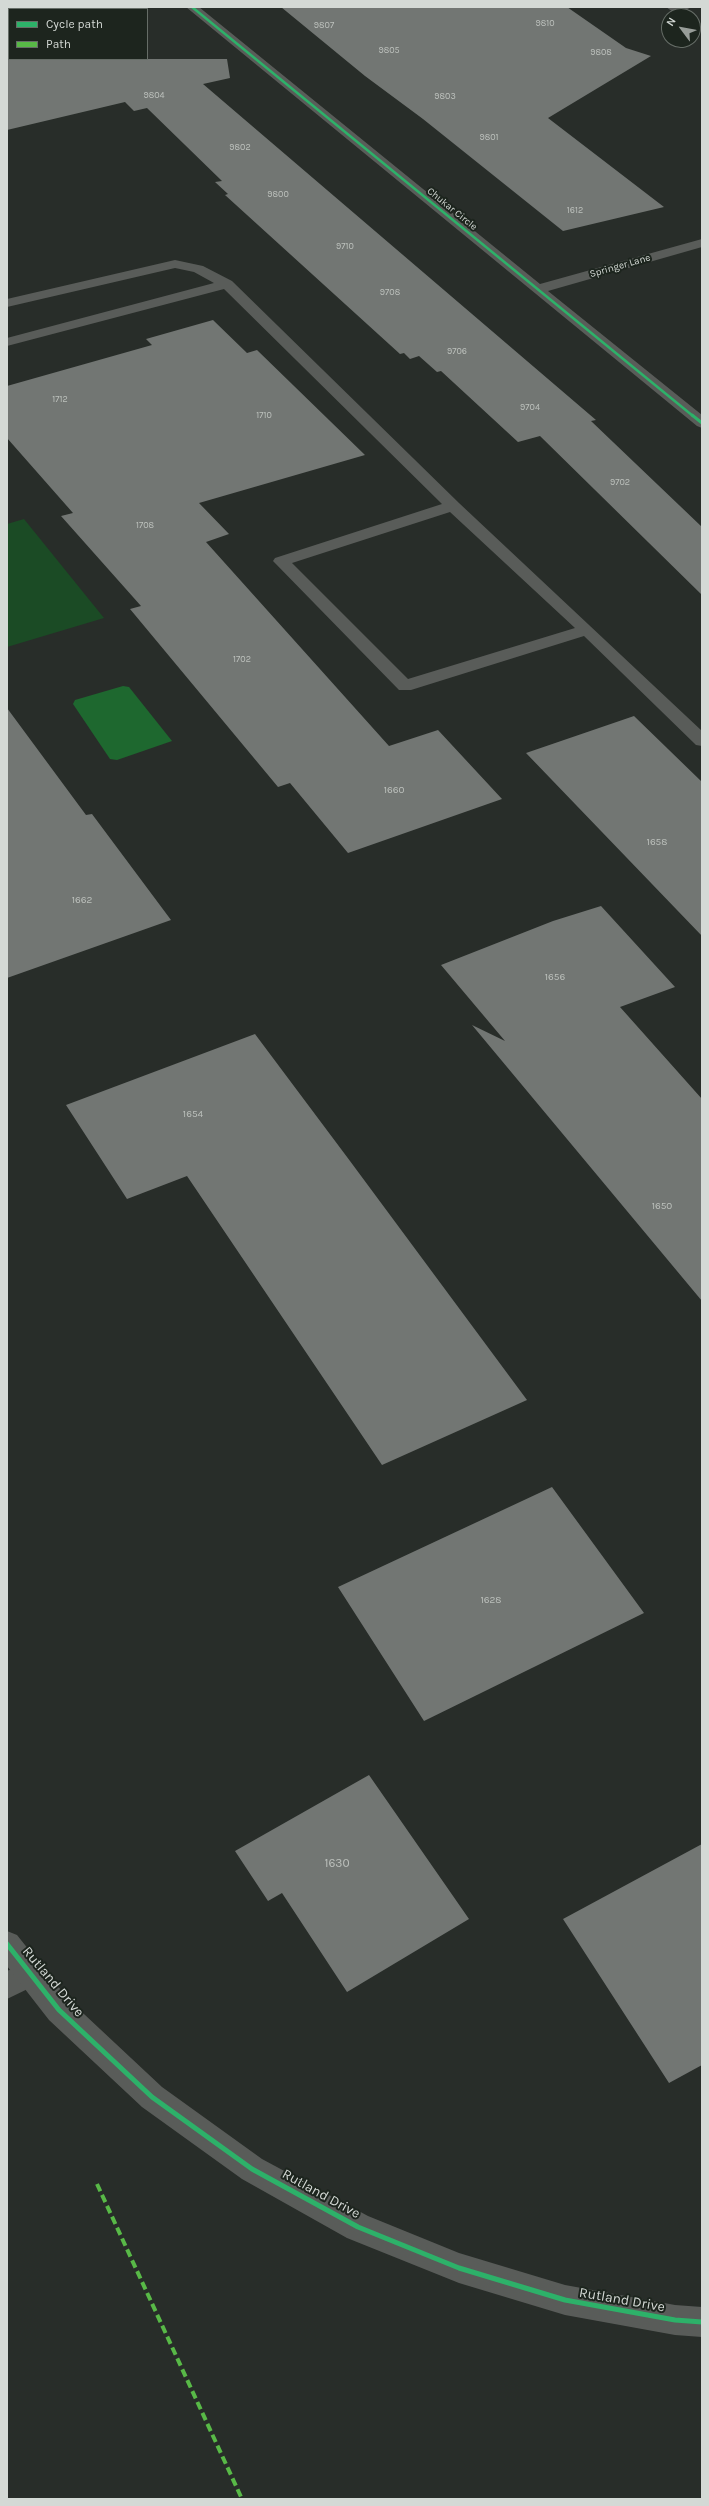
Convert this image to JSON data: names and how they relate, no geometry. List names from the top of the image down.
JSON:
{
  "streets": {
    "street": ["Chukar Circle", "Springer Lane", "Rutland Drive"]
  },
  "crossings": [
    ["Chukar Circle", "Springer Lane"]
  ],
  "house_numbers": [
    "9810",
    "9807",
    "9805",
    "9808",
    "9804",
    "9803",
    "9801",
    "9802",
    "9800",
    "1612",
    "9710",
    "9708",
    "9706",
    "1712",
    "9704",
    "1710",
    "9702",
    "1708",
    "1702",
    "1660",
    "1658",
    "1662",
    "1656",
    "1654",
    "1650",
    "1628",
    "1630"
  ],
  "legend": ["Cycle path", "Path"],
  "north": "top left"
}
